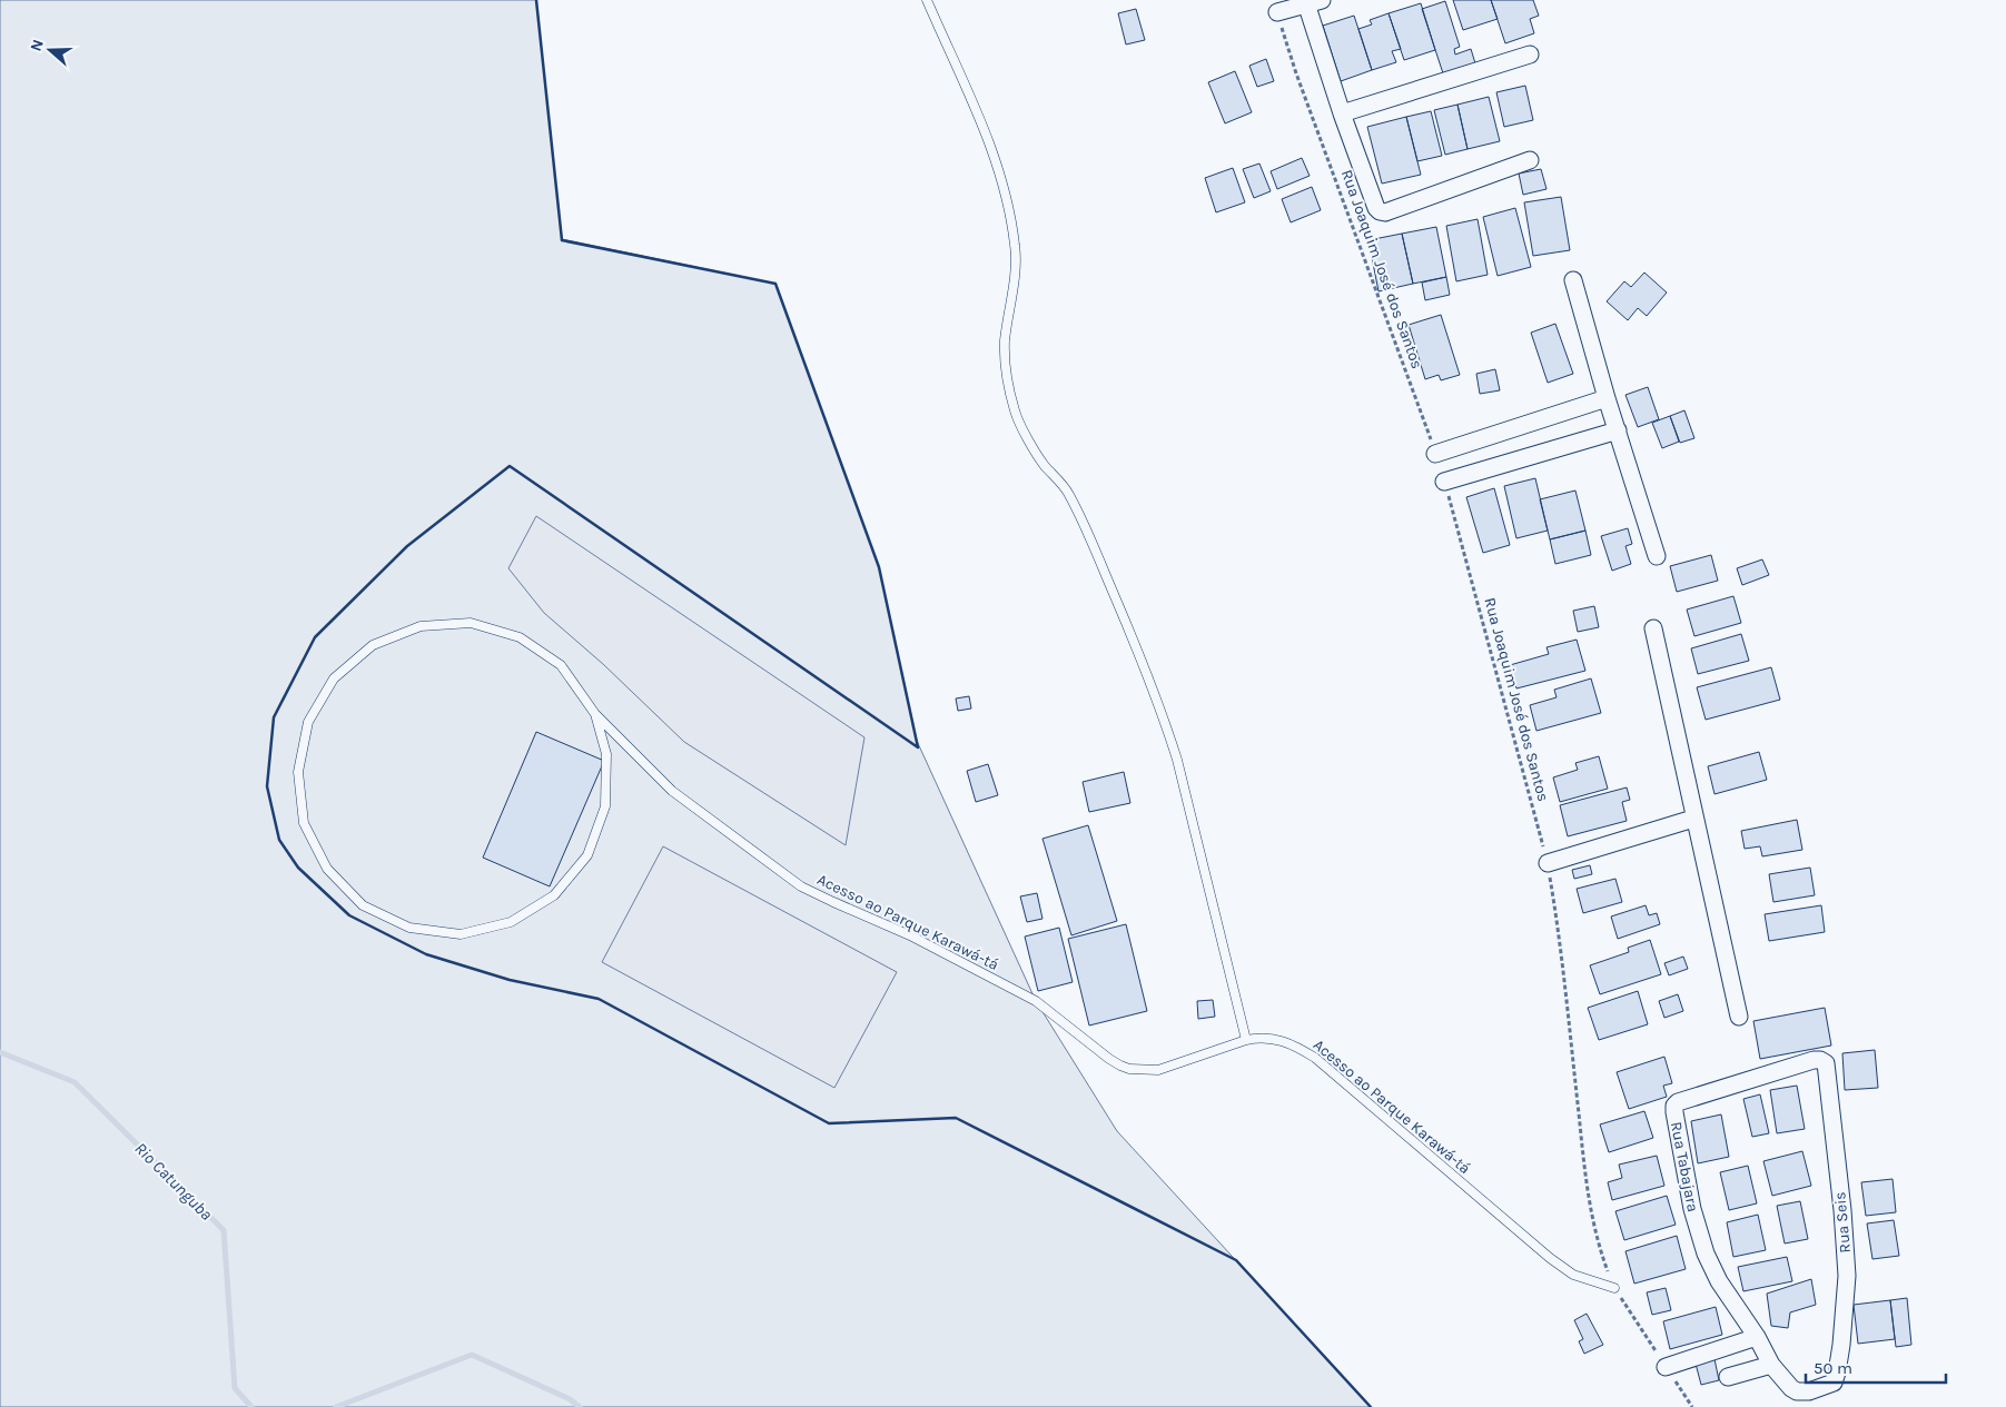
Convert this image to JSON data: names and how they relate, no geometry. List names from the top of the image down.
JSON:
{
  "streets": {
    "street": ["Rua Tabajara", "Rua Seis"],
    "lane": ["Acesso ao Parque Karawá-tá"],
    "path": ["Rua Joaquim José dos Santos"]
  },
  "crossings": [
    ["Rua Joaquim José dos Santos", "Acesso ao Parque Karawá-tá"],
    ["Rua Tabajara", "Rua Seis"]
  ],
  "water": ["Rio Catunguba"],
  "scale_bar": "50 m",
  "north": "left"
}
